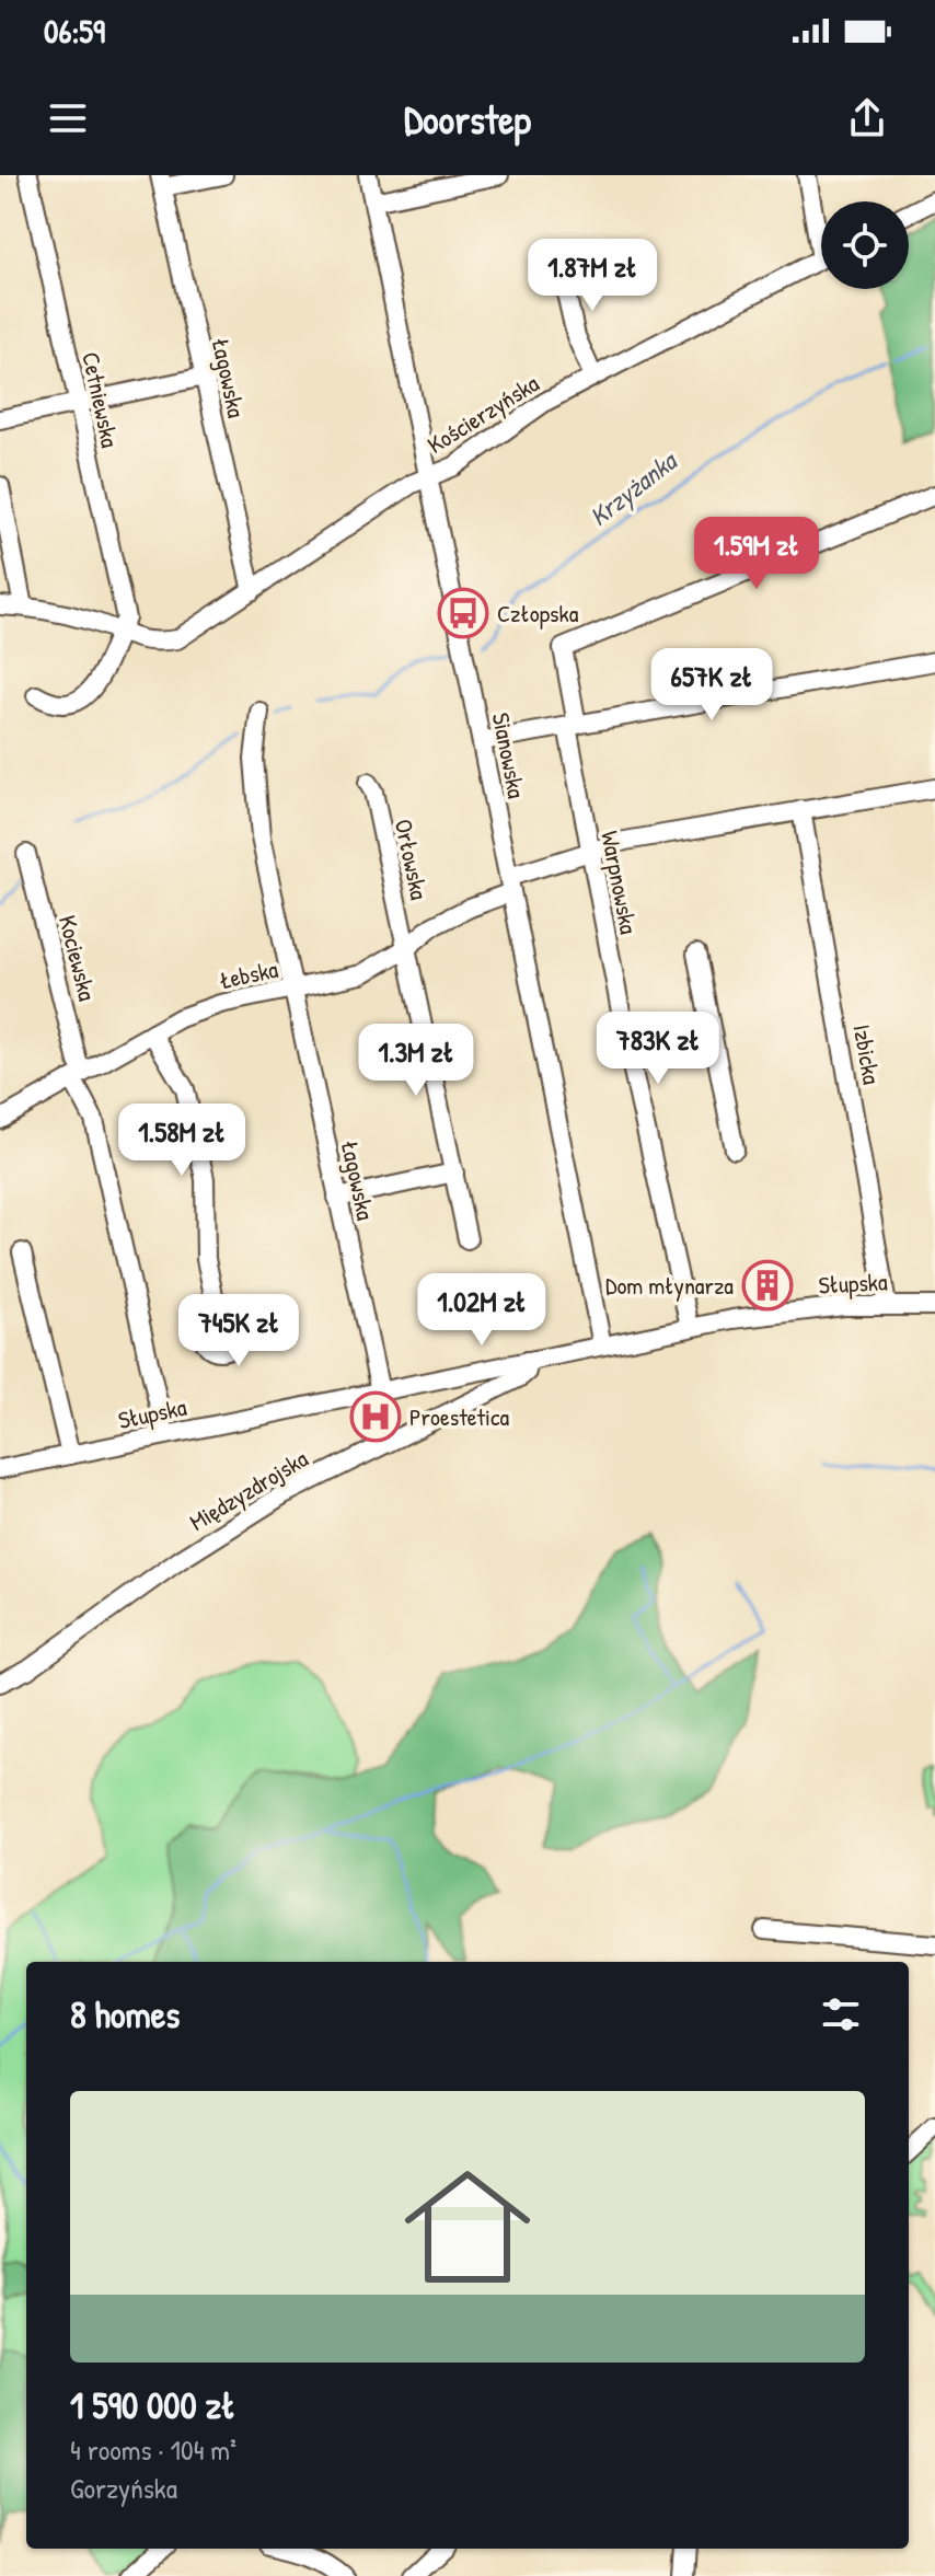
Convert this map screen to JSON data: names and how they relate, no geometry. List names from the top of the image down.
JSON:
{
  "streets": {
    "street": [
      "Łagowska",
      "Cetniewska",
      "Kościerzyńska",
      "Sianowska",
      "Orłowska",
      "Warpnowska",
      "Kociewska",
      "Łebska",
      "Izbicka",
      "Słupska",
      "Międzyzdrojska"
    ]
  },
  "crossings": [
    ["Łagowska", "Kościerzyńska"],
    ["Łagowska", "Łebska"],
    ["Łagowska", "Słupska"],
    ["Cetniewska", "Kościerzyńska"],
    ["Kościerzyńska", "Sianowska"],
    ["Sianowska", "Łebska"],
    ["Sianowska", "Słupska"],
    ["Orłowska", "Łebska"],
    ["Warpnowska", "Łebska"],
    ["Warpnowska", "Słupska"],
    ["Kociewska", "Łebska"],
    ["Kociewska", "Słupska"],
    ["Łebska", "Izbicka"],
    ["Izbicka", "Słupska"],
    ["Słupska", "Międzyzdrojska"]
  ],
  "water": ["Krzyżanka"],
  "places": {
    "bus stop": ["Człopska"],
    "building": ["Dom młynarza"],
    "hospital": ["Proestetica"]
  },
  "page": {
    "status": "06:59",
    "header": "Doorstep",
    "price": [
      "1.87M zł",
      "1.59M zł",
      "657K zł",
      "783K zł",
      "1.3M zł",
      "1.58M zł",
      "1.02M zł",
      "745K zł"
    ],
    "heading": "8 homes",
    "list": [
      {
        "name": "1 590 000 zł",
        "note": "4 rooms · 104 m² · Gorzyńska"
      }
    ]
  }
}
